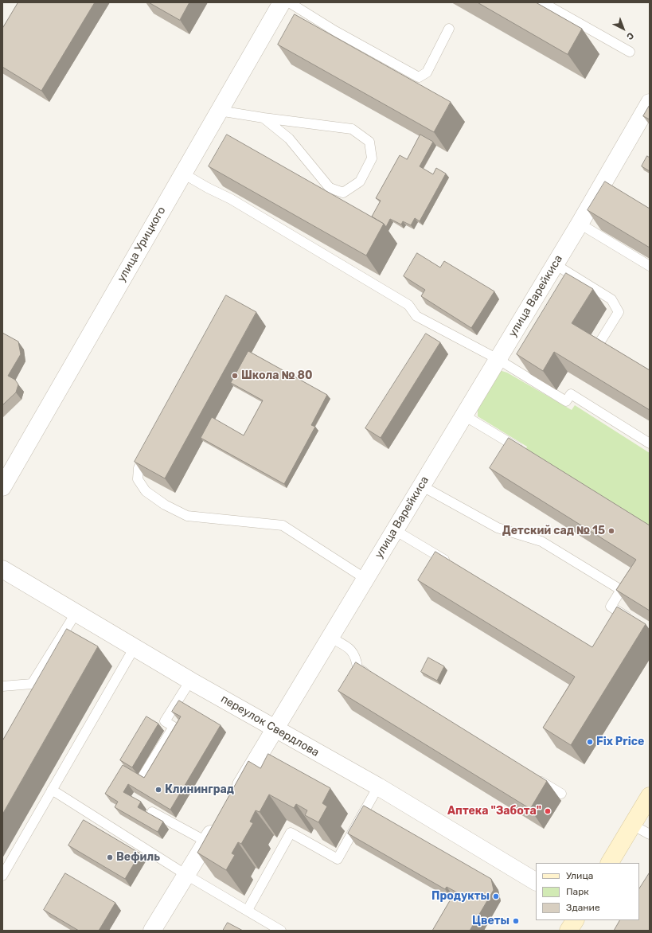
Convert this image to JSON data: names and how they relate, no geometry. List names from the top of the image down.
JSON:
{
  "streets": {
    "street": ["улица Урицкого", "улица Варейкиса", "переулок Свердлова"]
  },
  "crossings": [
    ["улица Варейкиса", "переулок Свердлова"]
  ],
  "places": [
    "Школа № 80",
    "Детский сад № 15",
    "Fix Price",
    "Клининград",
    "Аптека \"Забота\"",
    "Вефиль",
    "Продукты",
    "Цветы"
  ],
  "legend": ["Улица", "Парк", "Здание"],
  "north": "bottom right"
}
